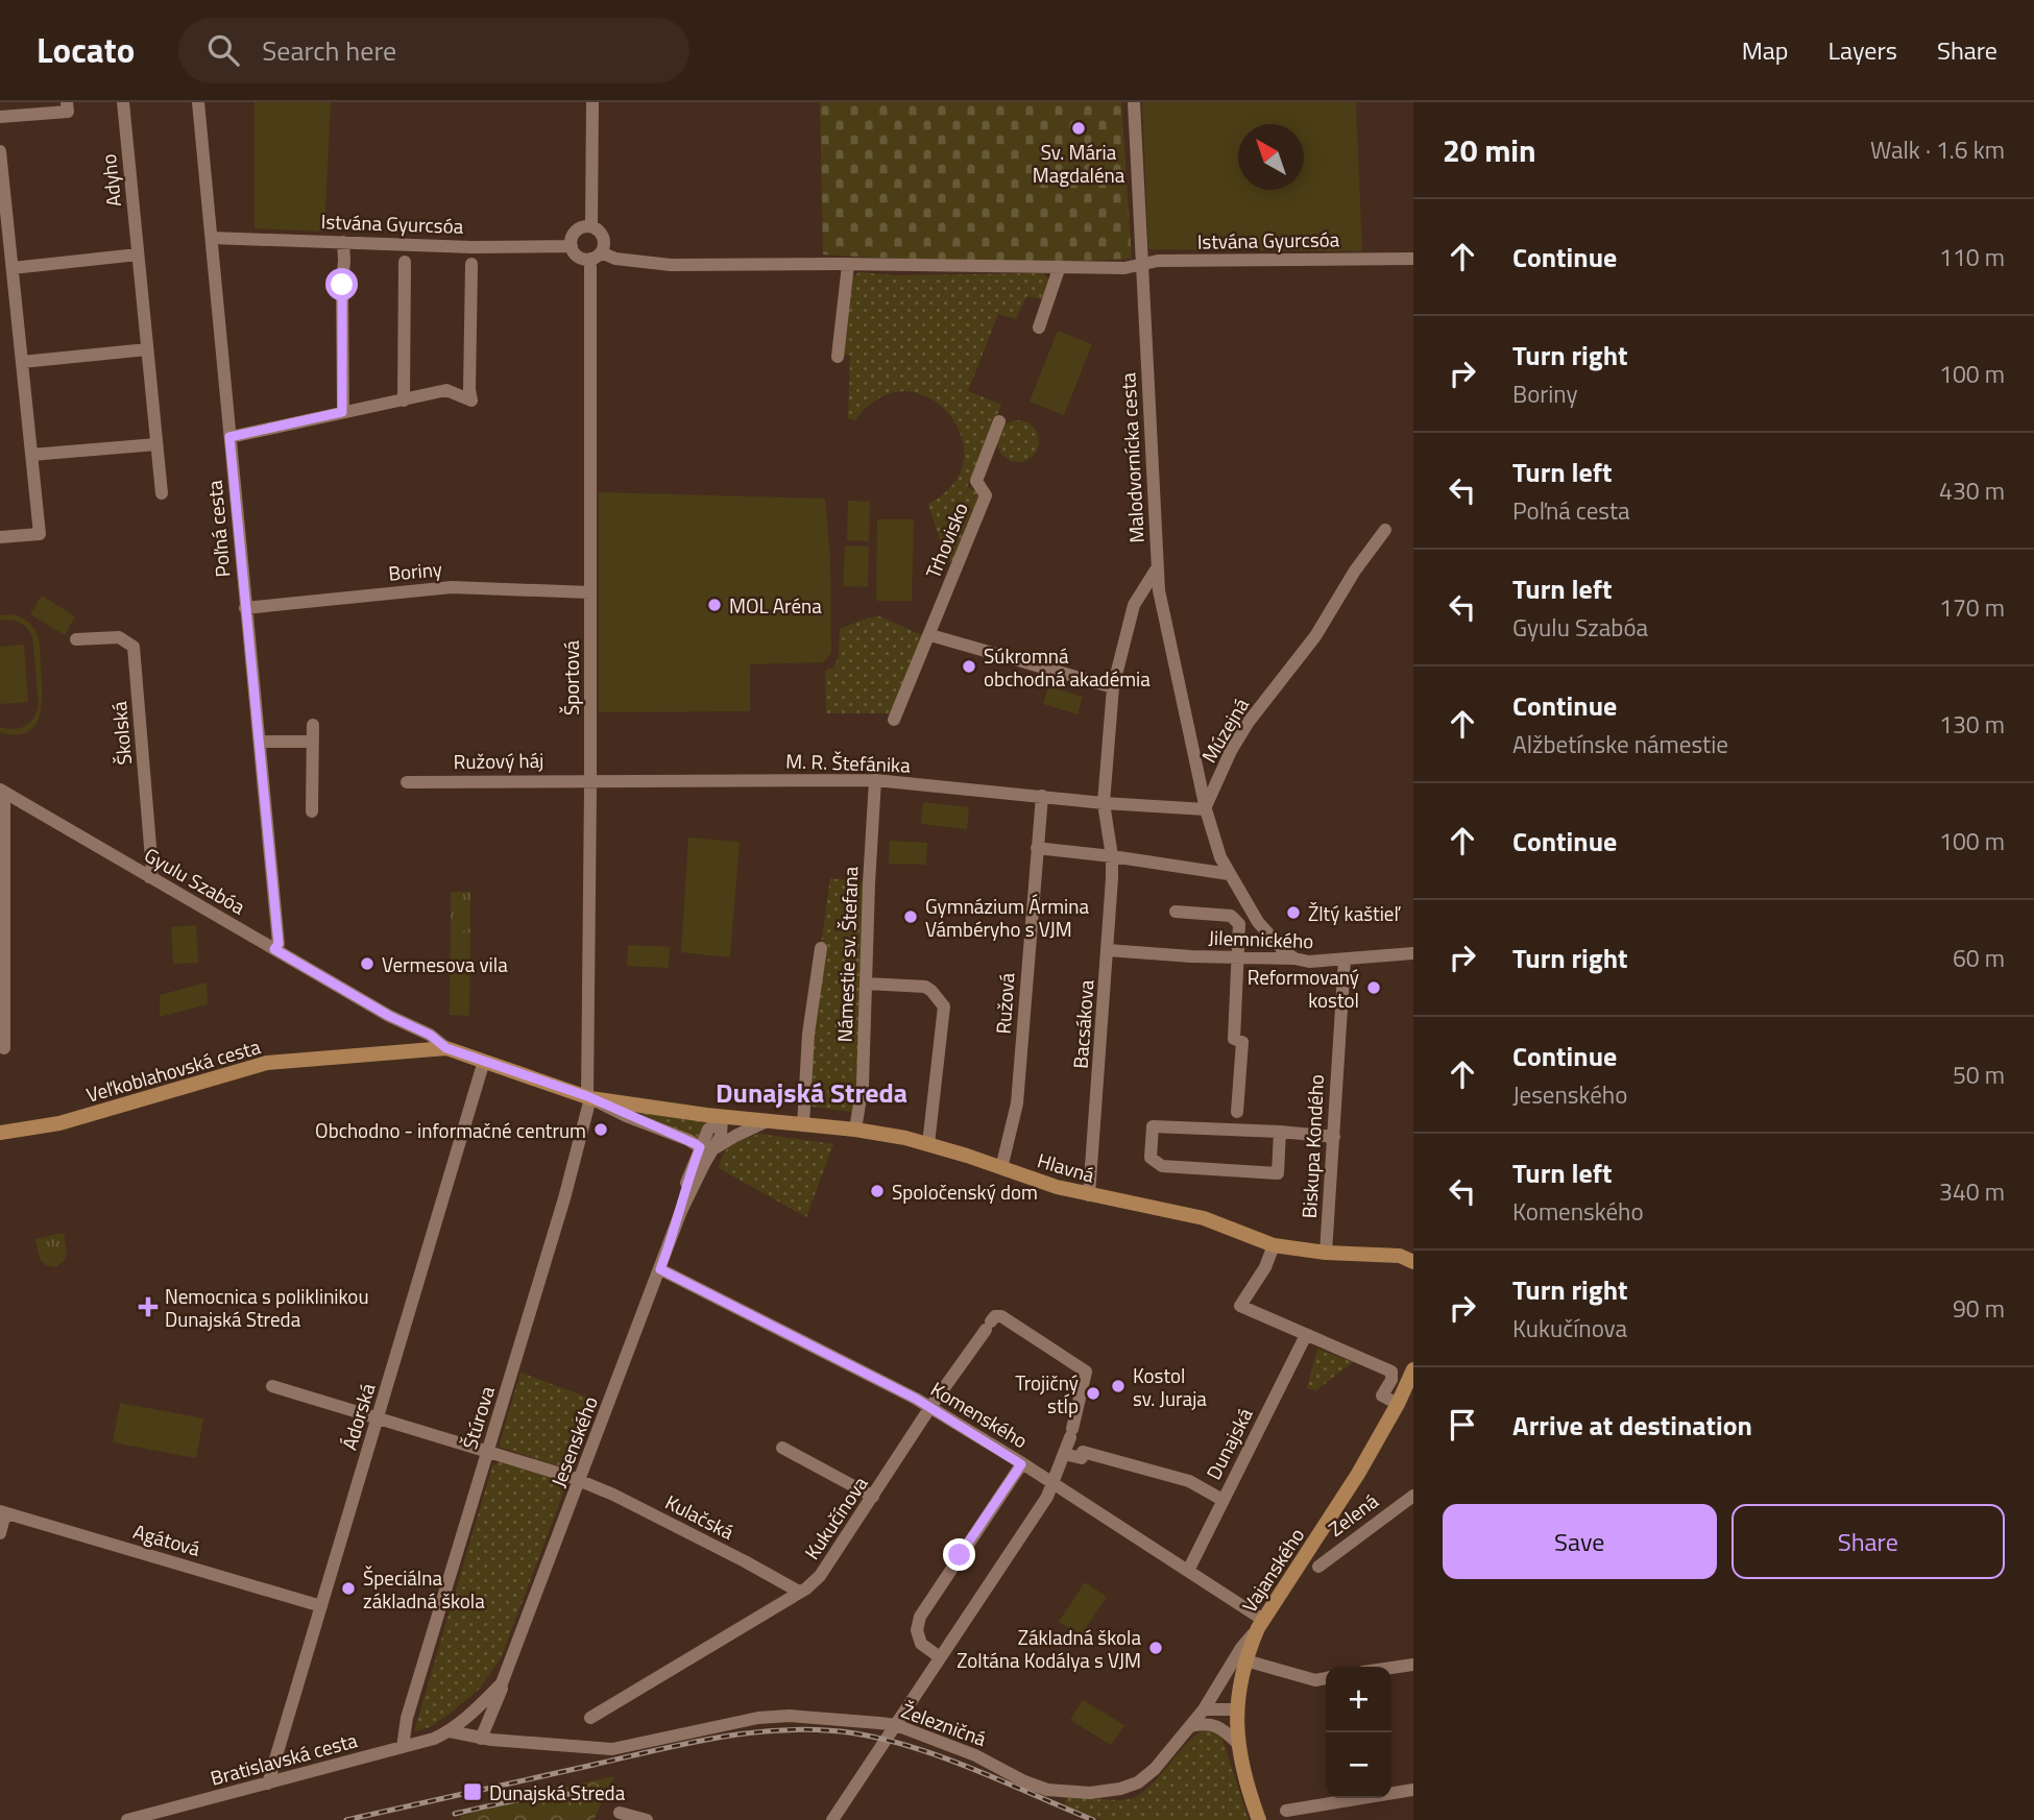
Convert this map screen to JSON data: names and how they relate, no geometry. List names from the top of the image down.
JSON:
{
  "streets": {
    "main road": ["Veľkoblahovská cesta", "Hlavná", "Vajanského"],
    "street": [
      "Adyho",
      "Istvána Gyurcsóa",
      "Malodvornícka cesta",
      "Poľná cesta",
      "Trhovisko",
      "Boriny",
      "Športová",
      "Múzejná",
      "Školská",
      "Ružový háj",
      "M. R. Štefánika",
      "Gyulu Szabóa",
      "Jilemnického",
      "Námestie sv. Štefana",
      "Ružová",
      "Bacsákova",
      "Biskupa Kondého",
      "Komenského",
      "Ádorská",
      "Štúrova",
      "Jesenského",
      "Dunajská",
      "Zelená",
      "Kulačská",
      "Kukučínova",
      "Agátová",
      "Železničná",
      "Bratislavská cesta"
    ]
  },
  "crossings": [
    ["Istvána Gyurcsóa", "Malodvornícka cesta"],
    ["Istvána Gyurcsóa", "Poľná cesta"],
    ["Istvána Gyurcsóa", "Športová"],
    ["Malodvornícka cesta", "Múzejná"],
    ["Poľná cesta", "Boriny"],
    ["Poľná cesta", "Gyulu Szabóa"],
    ["Boriny", "Športová"],
    ["Športová", "Ružový háj"],
    ["Športová", "M. R. Štefánika"],
    ["Športová", "Hlavná"],
    ["Športová", "Štúrova"],
    ["Školská", "Gyulu Szabóa"],
    ["Ružový háj", "M. R. Štefánika"],
    ["M. R. Štefánika", "Námestie sv. Štefana"],
    ["M. R. Štefánika", "Ružová"],
    ["M. R. Štefánika", "Bacsákova"],
    ["Gyulu Szabóa", "Veľkoblahovská cesta"],
    ["Gyulu Szabóa", "Hlavná"],
    ["Jilemnického", "Bacsákova"],
    ["Jilemnického", "Biskupa Kondého"],
    ["Námestie sv. Štefana", "Hlavná"],
    ["Ružová", "Hlavná"],
    ["Bacsákova", "Hlavná"],
    ["Veľkoblahovská cesta", "Hlavná"],
    ["Biskupa Kondého", "Hlavná"],
    ["Hlavná", "Ádorská"],
    ["Hlavná", "Štúrova"],
    ["Hlavná", "Jesenského"],
    ["Komenského", "Jesenského"],
    ["Komenského", "Dunajská"],
    ["Komenského", "Kukučínova"],
    ["Komenského", "Vajanského"],
    ["Komenského", "Železničná"],
    ["Ádorská", "Kulačská"],
    ["Ádorská", "Agátová"],
    ["Ádorská", "Bratislavská cesta"],
    ["Štúrova", "Kulačská"],
    ["Štúrova", "Bratislavská cesta"],
    ["Jesenského", "Kulačská"],
    ["Jesenského", "Železničná"],
    ["Jesenského", "Bratislavská cesta"],
    ["Kulačská", "Kukučínova"],
    ["Vajanského", "Železničná"],
    ["Železničná", "Bratislavská cesta"]
  ],
  "districts": ["Dunajská Streda"],
  "places": {
    "other": [
      "Sv. Mária Magdaléna",
      "MOL Aréna",
      "Súkromná obchodná akadémia",
      "Žltý kaštieľ",
      "Gymnázium Ármina Vámbéryho s VJM",
      "Vermesova vila",
      "Reformovaný kostol",
      "Obchodno - informačné centrum",
      "Spoločenský dom",
      "Kostol sv. Juraja",
      "Trojičný stĺp",
      "Špeciálna základná škola",
      "Základná škola Zoltána Kodálya s VJM"
    ],
    "health": ["Nemocnica s poliklinikou Dunajská Streda"],
    "transit": ["Dunajská Streda"]
  },
  "north": "top left",
  "page": {
    "header": "Locato",
    "search": "Search here",
    "nav": ["Map", "Layers", "Share"],
    "heading": ["20 min", "Walk · 1.6 km"],
    "list": [
      ["Continue", "110 m"],
      ["Turn right", "Boriny", "100 m"],
      ["Turn left", "Poľná cesta", "430 m"],
      ["Turn left", "Gyulu Szabóa", "170 m"],
      ["Continue", "Alžbetínske námestie", "130 m"],
      ["Continue", "100 m"],
      ["Turn right", "60 m"],
      ["Continue", "Jesenského", "50 m"],
      ["Turn left", "Komenského", "340 m"],
      ["Turn right", "Kukučínova", "90 m"],
      "Arrive at destination"
    ],
    "buttons": ["Save", "Share"],
    "map_buttons": ["+", "−"]
  }
}
